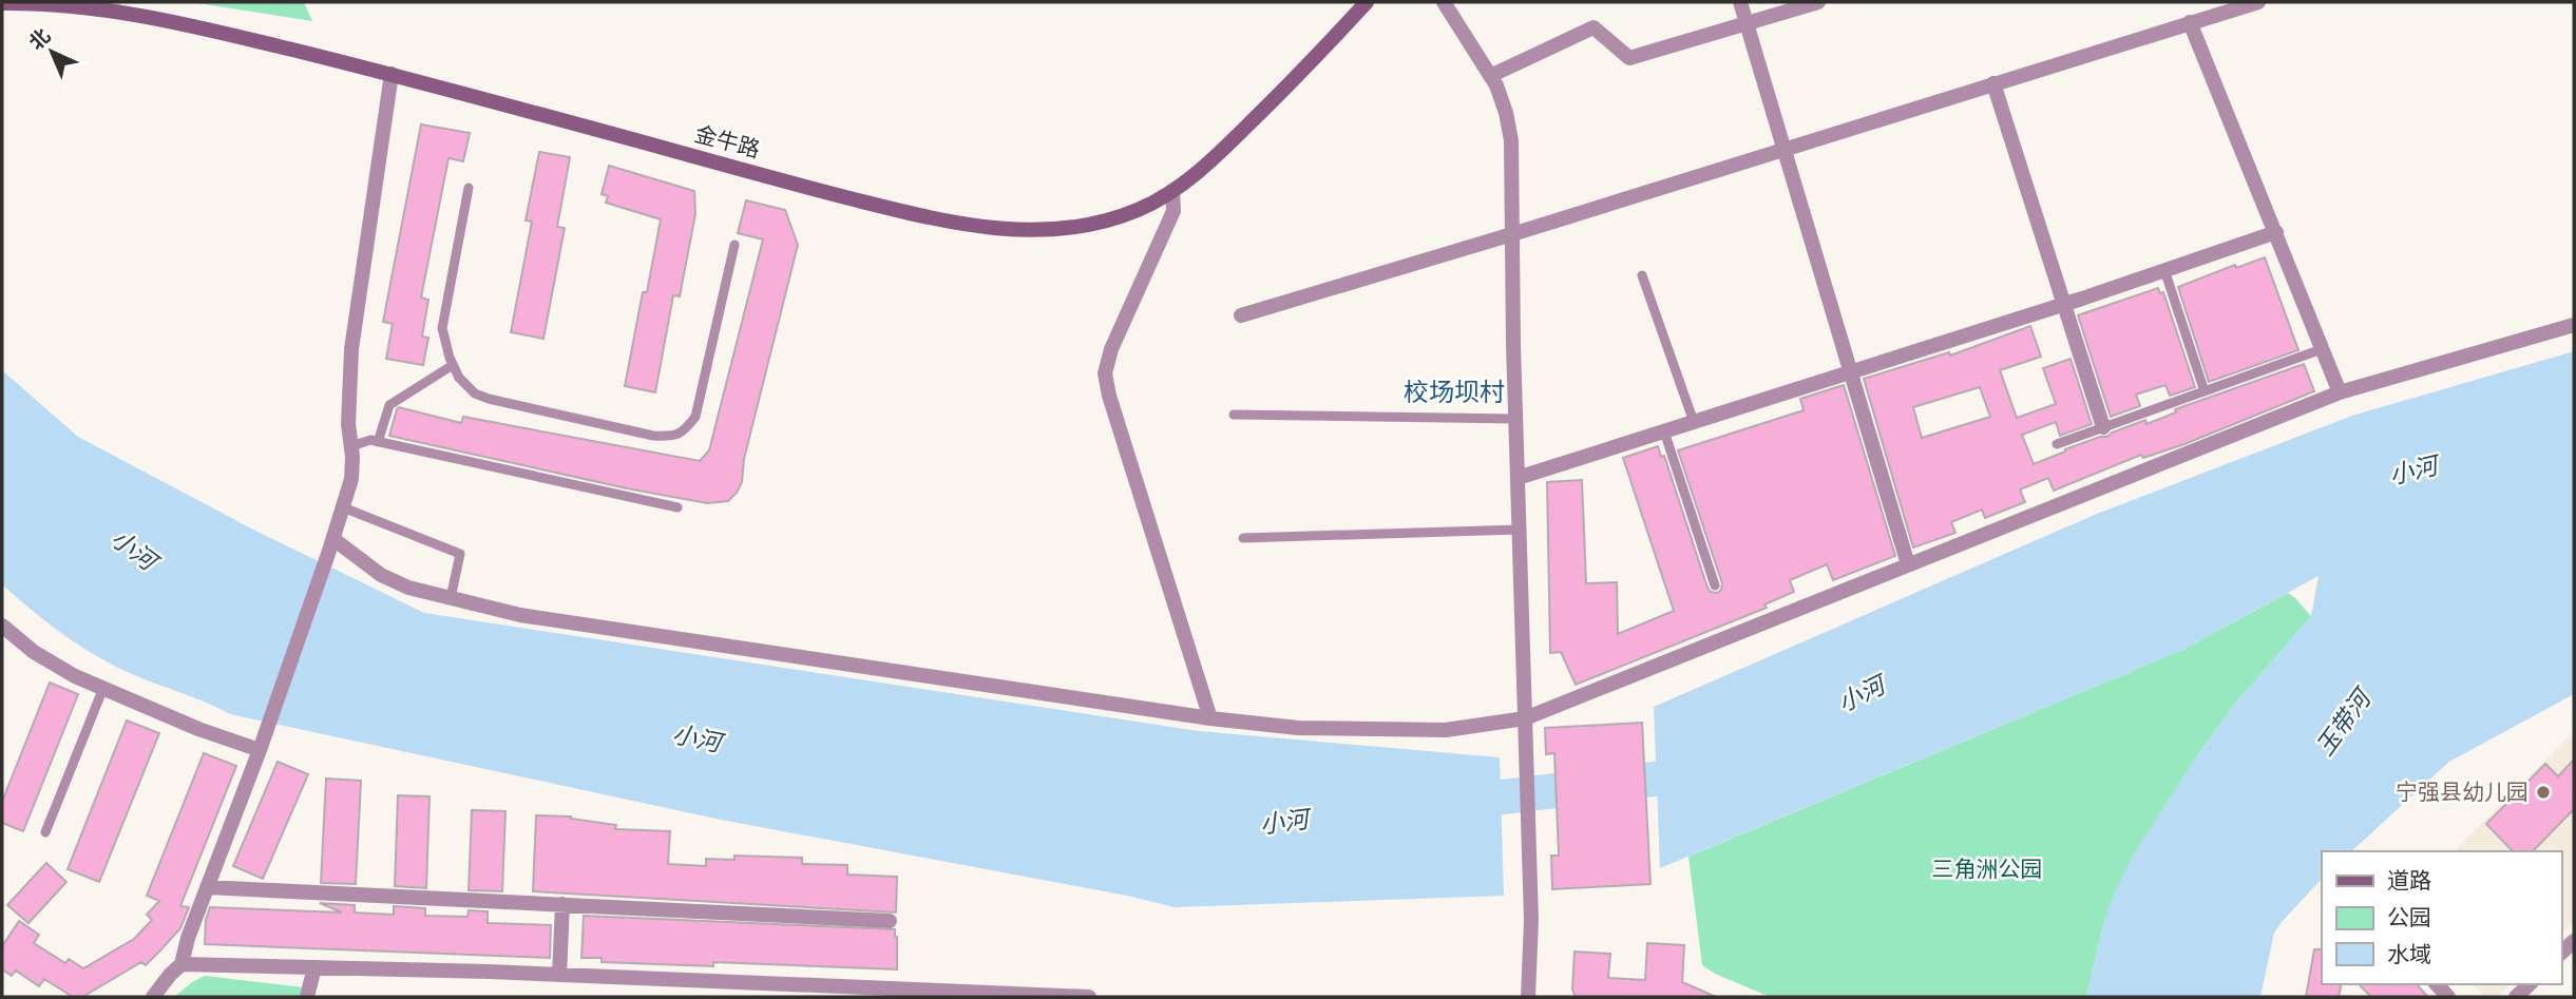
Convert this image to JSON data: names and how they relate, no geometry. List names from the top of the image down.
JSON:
{
  "streets": {
    "main road": ["金牛路"]
  },
  "districts": ["校场坝村"],
  "water": ["小河", "玉带河"],
  "parks": ["三角洲公园"],
  "places": ["宁强县幼儿园"],
  "legend": ["道路", "公园", "水域"],
  "north": "top left"
}
